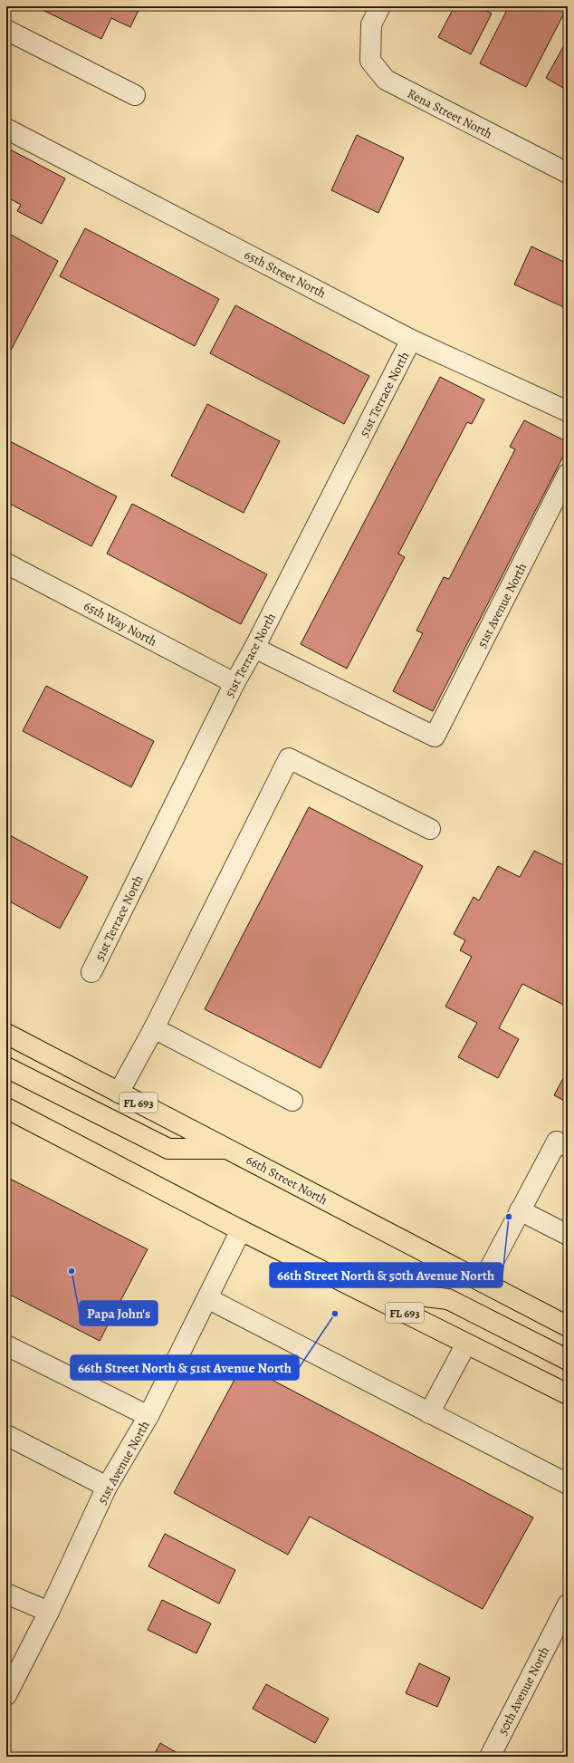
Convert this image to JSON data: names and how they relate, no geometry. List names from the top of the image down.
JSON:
{
  "streets": {
    "main road": ["FL 693", "66th Street North"],
    "street": [
      "Rena Street North",
      "65th Street North",
      "51st Terrace North",
      "51st Avenue North",
      "65th Way North",
      "50th Avenue North"
    ]
  },
  "crossings": [
    ["65th Street North", "51st Terrace North"],
    ["51st Terrace North", "51st Avenue North"],
    ["51st Terrace North", "65th Way North"],
    ["51st Avenue North", "FL 693"]
  ],
  "places": ["66th Street North & 50th Avenue North", "Papa John's", "66th Street North & 51st Avenue North"]
}
